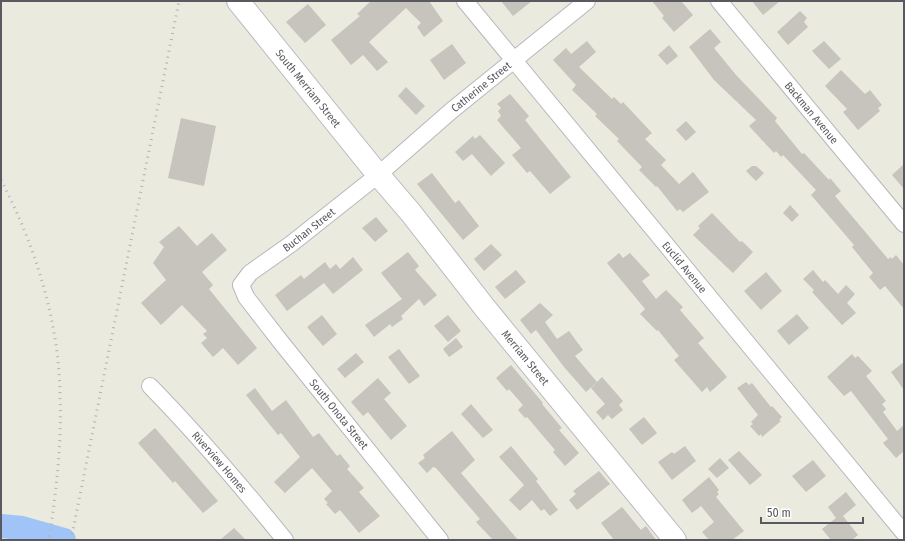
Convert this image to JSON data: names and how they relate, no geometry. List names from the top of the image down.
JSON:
{
  "streets": {
    "street": [
      "Catherine Street",
      "South Merriam Street",
      "Backman Avenue",
      "Buchan Street",
      "Euclid Avenue",
      "Merriam Street",
      "South Onota Street",
      "Riverview Homes"
    ]
  },
  "crossings": [
    ["Catherine Street", "South Merriam Street"],
    ["Catherine Street", "Buchan Street"],
    ["Catherine Street", "Euclid Avenue"],
    ["Catherine Street", "Merriam Street"],
    ["South Merriam Street", "Buchan Street"],
    ["South Merriam Street", "Merriam Street"],
    ["Buchan Street", "Merriam Street"],
    ["Buchan Street", "South Onota Street"]
  ],
  "scale_bar": "50 m"
}
